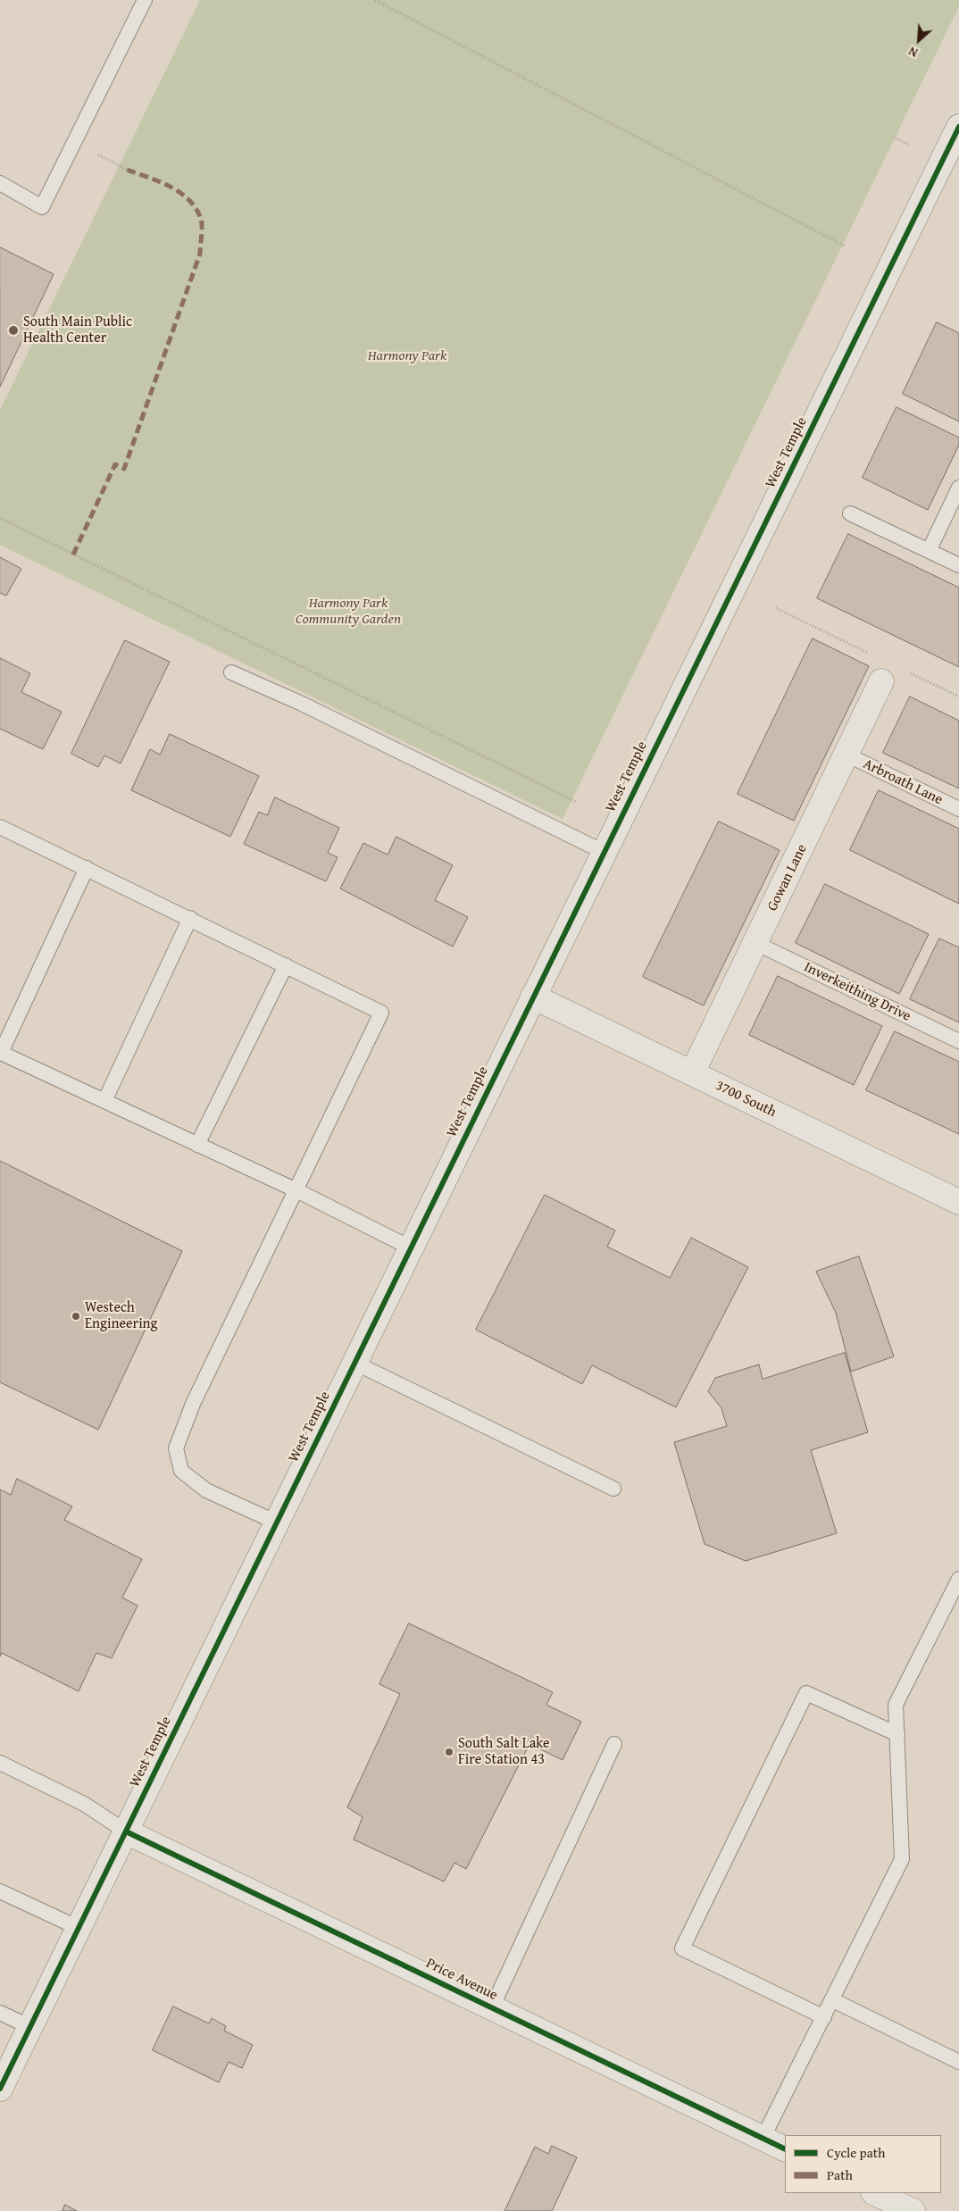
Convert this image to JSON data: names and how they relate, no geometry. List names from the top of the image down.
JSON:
{
  "streets": {
    "street": [
      "West Temple",
      "Gowan Lane",
      "3700 South",
      "Price Avenue"
    ],
    "lane": ["Arbroath Lane", "Inverkeithing Drive"]
  },
  "crossings": [
    ["West Temple", "3700 South"],
    ["West Temple", "Price Avenue"],
    ["Arbroath Lane", "Gowan Lane"],
    ["Gowan Lane", "Inverkeithing Drive"],
    ["Gowan Lane", "3700 South"]
  ],
  "parks": ["Harmony Park", "Harmony Park Community Garden"],
  "places": ["South Main Public Health Center", "Westech Engineering", "South Salt Lake Fire Station 43"],
  "legend": ["Cycle path", "Path"],
  "north": "bottom left"
}
